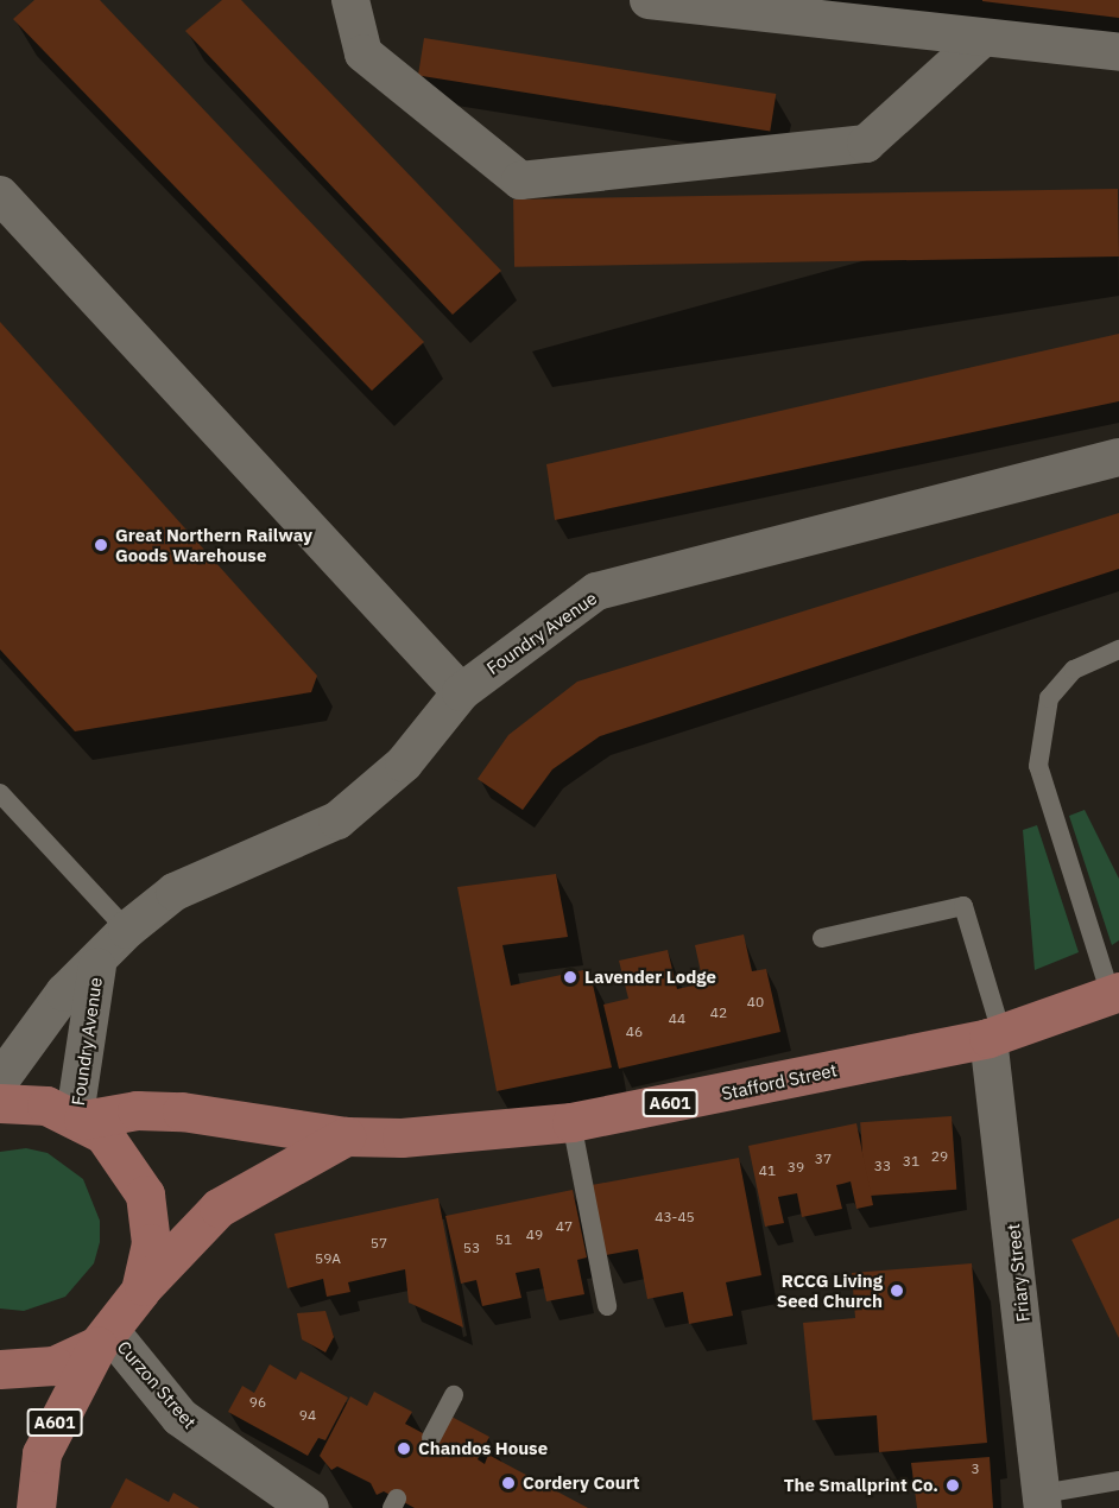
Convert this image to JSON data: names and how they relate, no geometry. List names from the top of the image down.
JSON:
{
  "streets": {
    "main road": ["Stafford Street", "A601"],
    "street": ["Foundry Avenue", "Friary Street", "Curzon Street"]
  },
  "crossings": [
    ["Foundry Avenue", "Stafford Street"],
    ["Foundry Avenue", "A601"],
    ["Stafford Street", "A601"],
    ["Stafford Street", "Friary Street"],
    ["A601", "Curzon Street"]
  ],
  "places": [
    "Great Northern Railway Goods Warehouse",
    "Lavender Lodge",
    "RCCG Living Seed Church",
    "Chandos House",
    "Cordery Court",
    "The Smallprint Co."
  ],
  "house_numbers": [
    "40",
    "42",
    "44",
    "46",
    "29",
    "37",
    "31",
    "33",
    "39",
    "41",
    "43-45",
    "47",
    "49",
    "51",
    "57",
    "53",
    "59A",
    "96",
    "94",
    "3"
  ]
}
